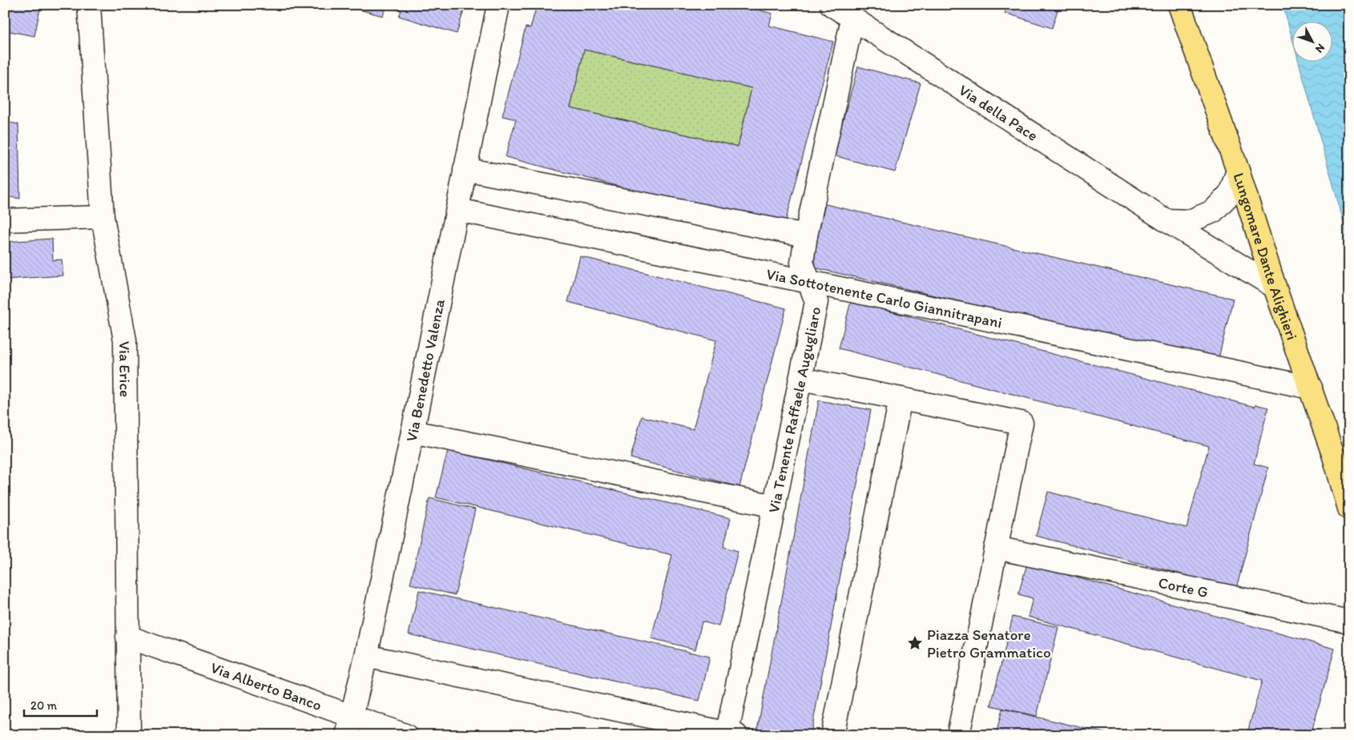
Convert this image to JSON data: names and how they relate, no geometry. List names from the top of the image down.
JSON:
{
  "streets": {
    "main road": ["Lungomare Dante Alighieri"],
    "street": [
      "Via della Pace",
      "Via Sottotenente Carlo Giannitrapani",
      "Via Erice",
      "Via Benedetto Valenza",
      "Via Tenente Raffaele Augugliaro",
      "Corte G",
      "Via Alberto Banco"
    ]
  },
  "crossings": [
    ["Via della Pace", "Lungomare Dante Alighieri"],
    ["Via della Pace", "Via Tenente Raffaele Augugliaro"],
    ["Lungomare Dante Alighieri", "Via Sottotenente Carlo Giannitrapani"],
    ["Via Sottotenente Carlo Giannitrapani", "Via Benedetto Valenza"],
    ["Via Sottotenente Carlo Giannitrapani", "Via Tenente Raffaele Augugliaro"],
    ["Via Erice", "Via Alberto Banco"],
    ["Via Benedetto Valenza", "Via Alberto Banco"]
  ],
  "places": {
    "place": ["Piazza Senatore Pietro Grammatico"]
  },
  "scale_bar": "20 m",
  "north": "bottom right"
}
